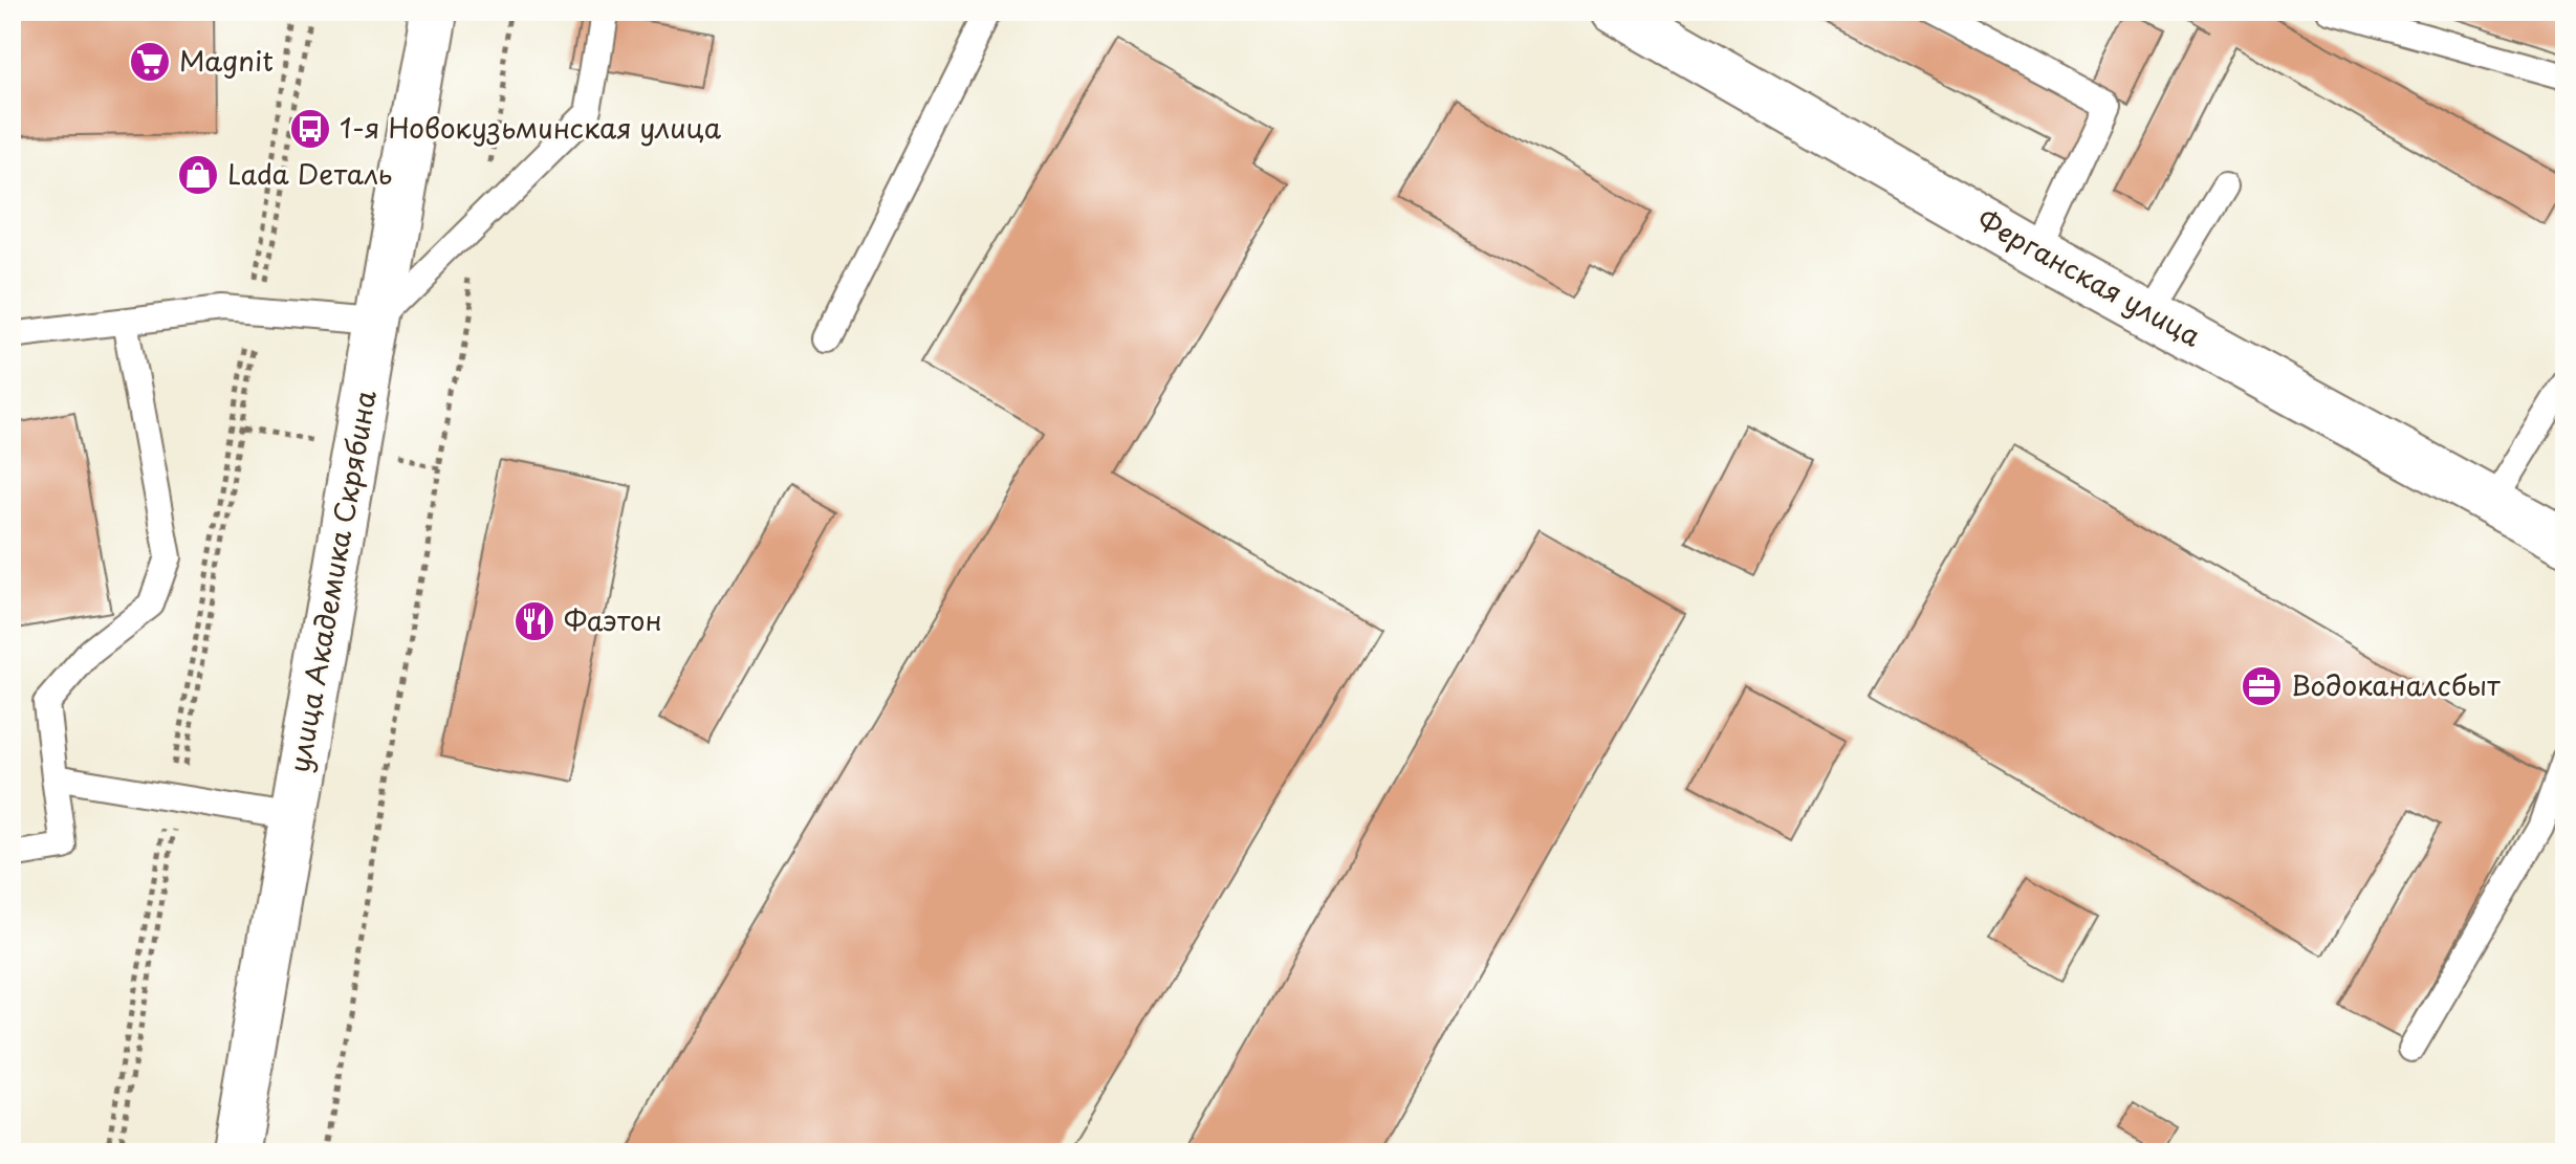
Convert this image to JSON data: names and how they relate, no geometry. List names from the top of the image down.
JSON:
{
  "streets": {
    "main road": ["Ферганская улица", "улица Академика Скрябина"]
  },
  "places": {
    "supermarket": ["Magnit"],
    "bus stop": ["1-я Новокузьминская улица"],
    "shop": ["Lada Dеталь"],
    "restaurant": ["Фаэтон"],
    "office": ["Водоканалсбыт"]
  }
}
